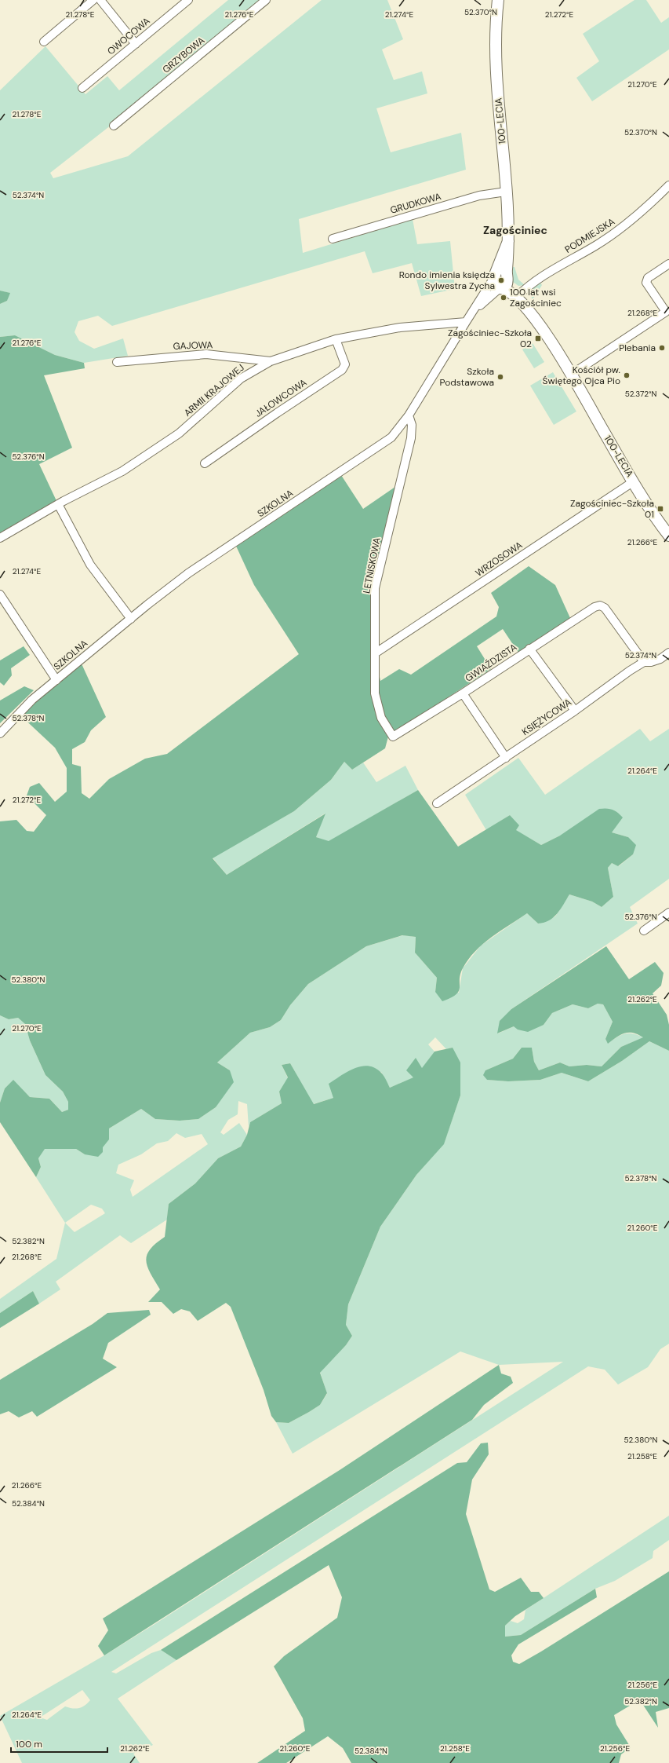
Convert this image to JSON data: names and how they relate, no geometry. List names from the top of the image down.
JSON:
{
  "streets": {
    "street": [
      "OWOCOWA",
      "GRZYBOWA",
      "100-LECIA",
      "GRUDKOWA",
      "PODMIEJSKA",
      "GAJOWA",
      "ARMII KRAJOWEJ",
      "JAŁOWCOWA",
      "SZKOLNA",
      "WRZOSOWA",
      "LETNISKOWA",
      "GWIAŹDZISTA",
      "KSIĘŻYCOWA"
    ]
  },
  "crossings": [
    ["100-LECIA", "GRUDKOWA"],
    ["100-LECIA", "PODMIEJSKA"],
    ["100-LECIA", "SZKOLNA"],
    ["100-LECIA", "WRZOSOWA"],
    ["GAJOWA", "ARMII KRAJOWEJ"],
    ["ARMII KRAJOWEJ", "JAŁOWCOWA"],
    ["ARMII KRAJOWEJ", "SZKOLNA"],
    ["SZKOLNA", "LETNISKOWA"],
    ["WRZOSOWA", "LETNISKOWA"],
    ["LETNISKOWA", "GWIAŹDZISTA"],
    ["GWIAŹDZISTA", "KSIĘŻYCOWA"]
  ],
  "districts": ["Zagościniec"],
  "places": {
    "other": [
      "Rondo imienia księdza Sylwestra Zycha",
      "100 lat wsi Zagościniec",
      "Plebania",
      "Kościół pw. Świętego Ojca Pio",
      "Szkoła Podstawowa"
    ],
    "transit": ["Zagościniec-Szkoła 02", "Zagościniec-Szkoła 01"]
  },
  "scale_bar": "100 m",
  "coordinates": [
    "52.370°N",
    "21.278°E",
    "21.276°E",
    "21.274°E",
    "21.272°E",
    "21.270°E",
    "52.374°N",
    "21.268°E",
    "52.372°N",
    "52.376°N",
    "21.266°E",
    "52.378°N",
    "21.264°E",
    "52.380°N",
    "21.262°E",
    "21.260°E",
    "52.382°N",
    "21.258°E",
    "52.384°N",
    "21.256°E"
  ]
}
